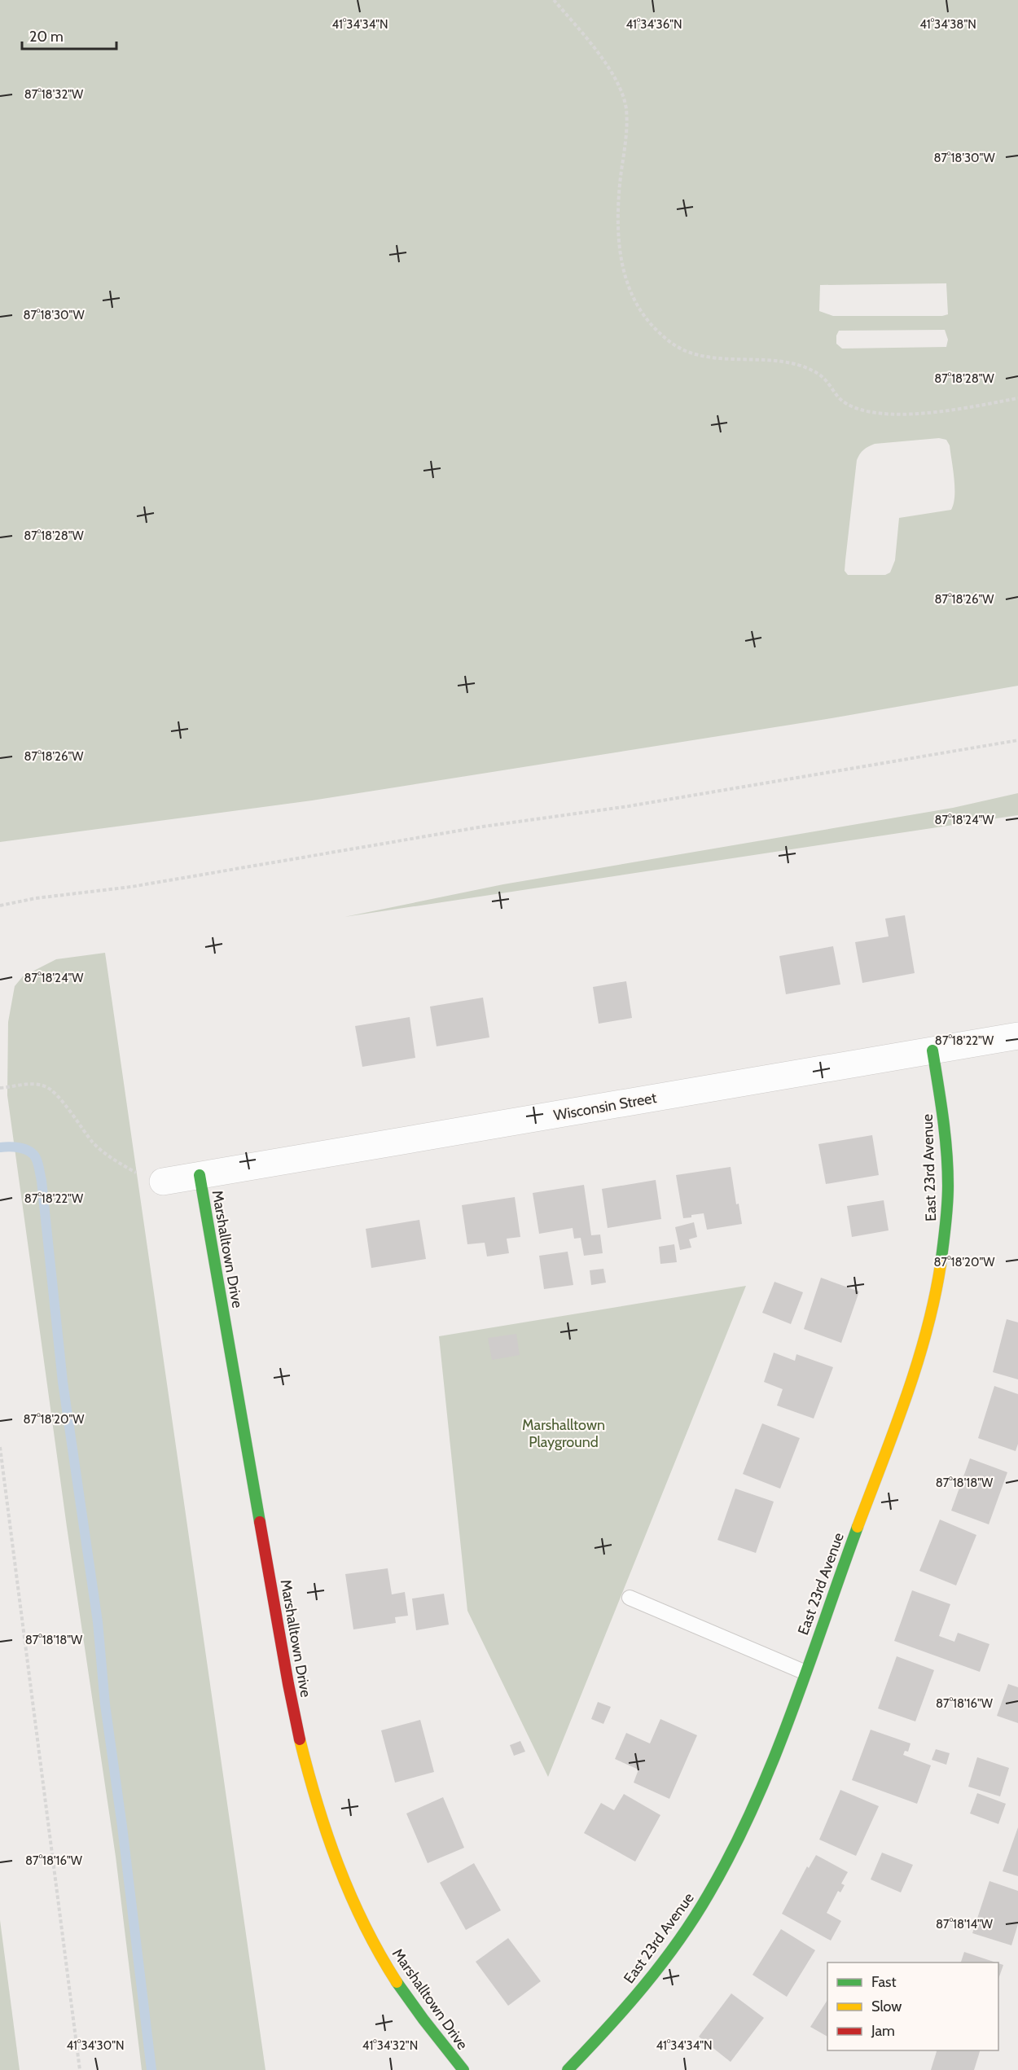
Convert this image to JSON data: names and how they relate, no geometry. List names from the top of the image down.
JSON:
{
  "streets": {
    "street": ["Wisconsin Street", "East 23rd Avenue", "Marshalltown Drive"]
  },
  "crossings": [
    ["Wisconsin Street", "East 23rd Avenue"],
    ["Wisconsin Street", "Marshalltown Drive"]
  ],
  "parks": ["Marshalltown Playground"],
  "legend": ["Fast", "Slow", "Jam"],
  "scale_bar": "20 m",
  "coordinates": [
    "41°34'34\"N",
    "41°34'36\"N",
    "41°34'38\"N",
    "87°18'32\"W",
    "87°18'30\"W",
    "87°18'28\"W",
    "87°18'26\"W",
    "87°18'24\"W",
    "87°18'22\"W",
    "87°18'20\"W",
    "87°18'18\"W",
    "87°18'16\"W",
    "87°18'14\"W",
    "41°34'30\"N",
    "41°34'32\"N"
  ]
}
